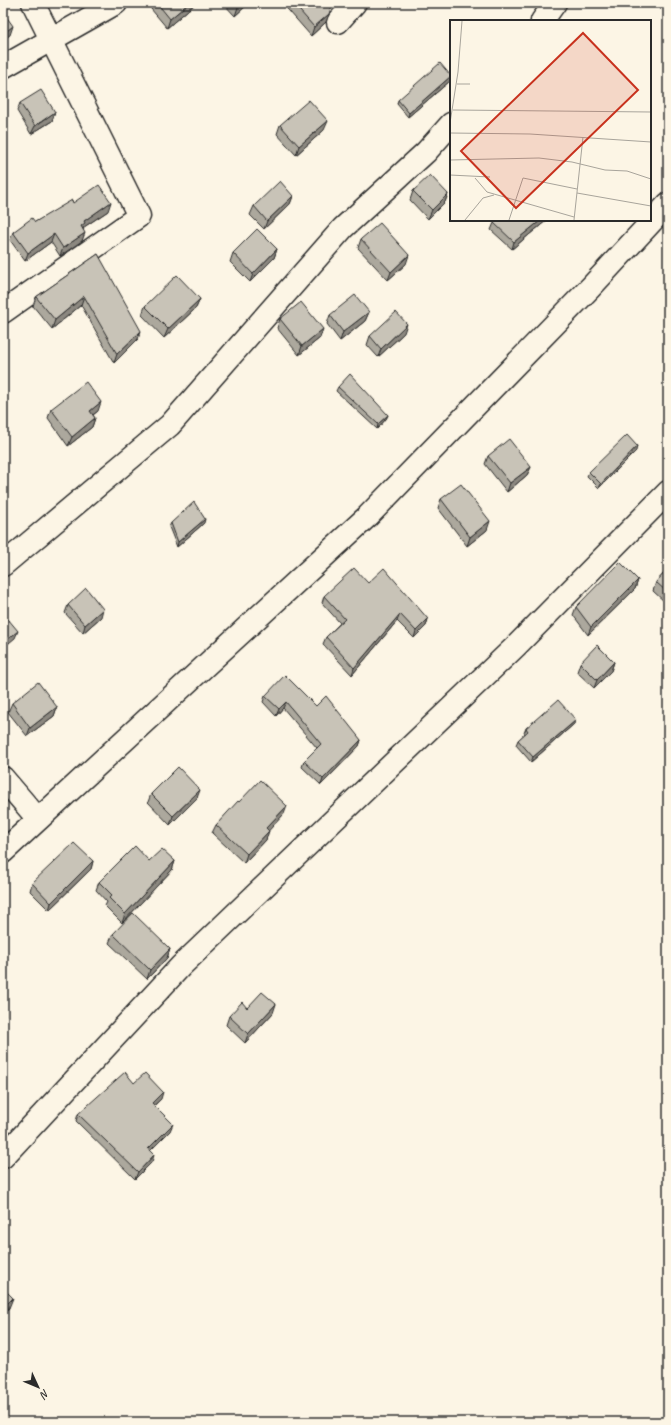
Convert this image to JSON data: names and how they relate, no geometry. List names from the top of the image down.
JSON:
{
  "north": "bottom right"
}
